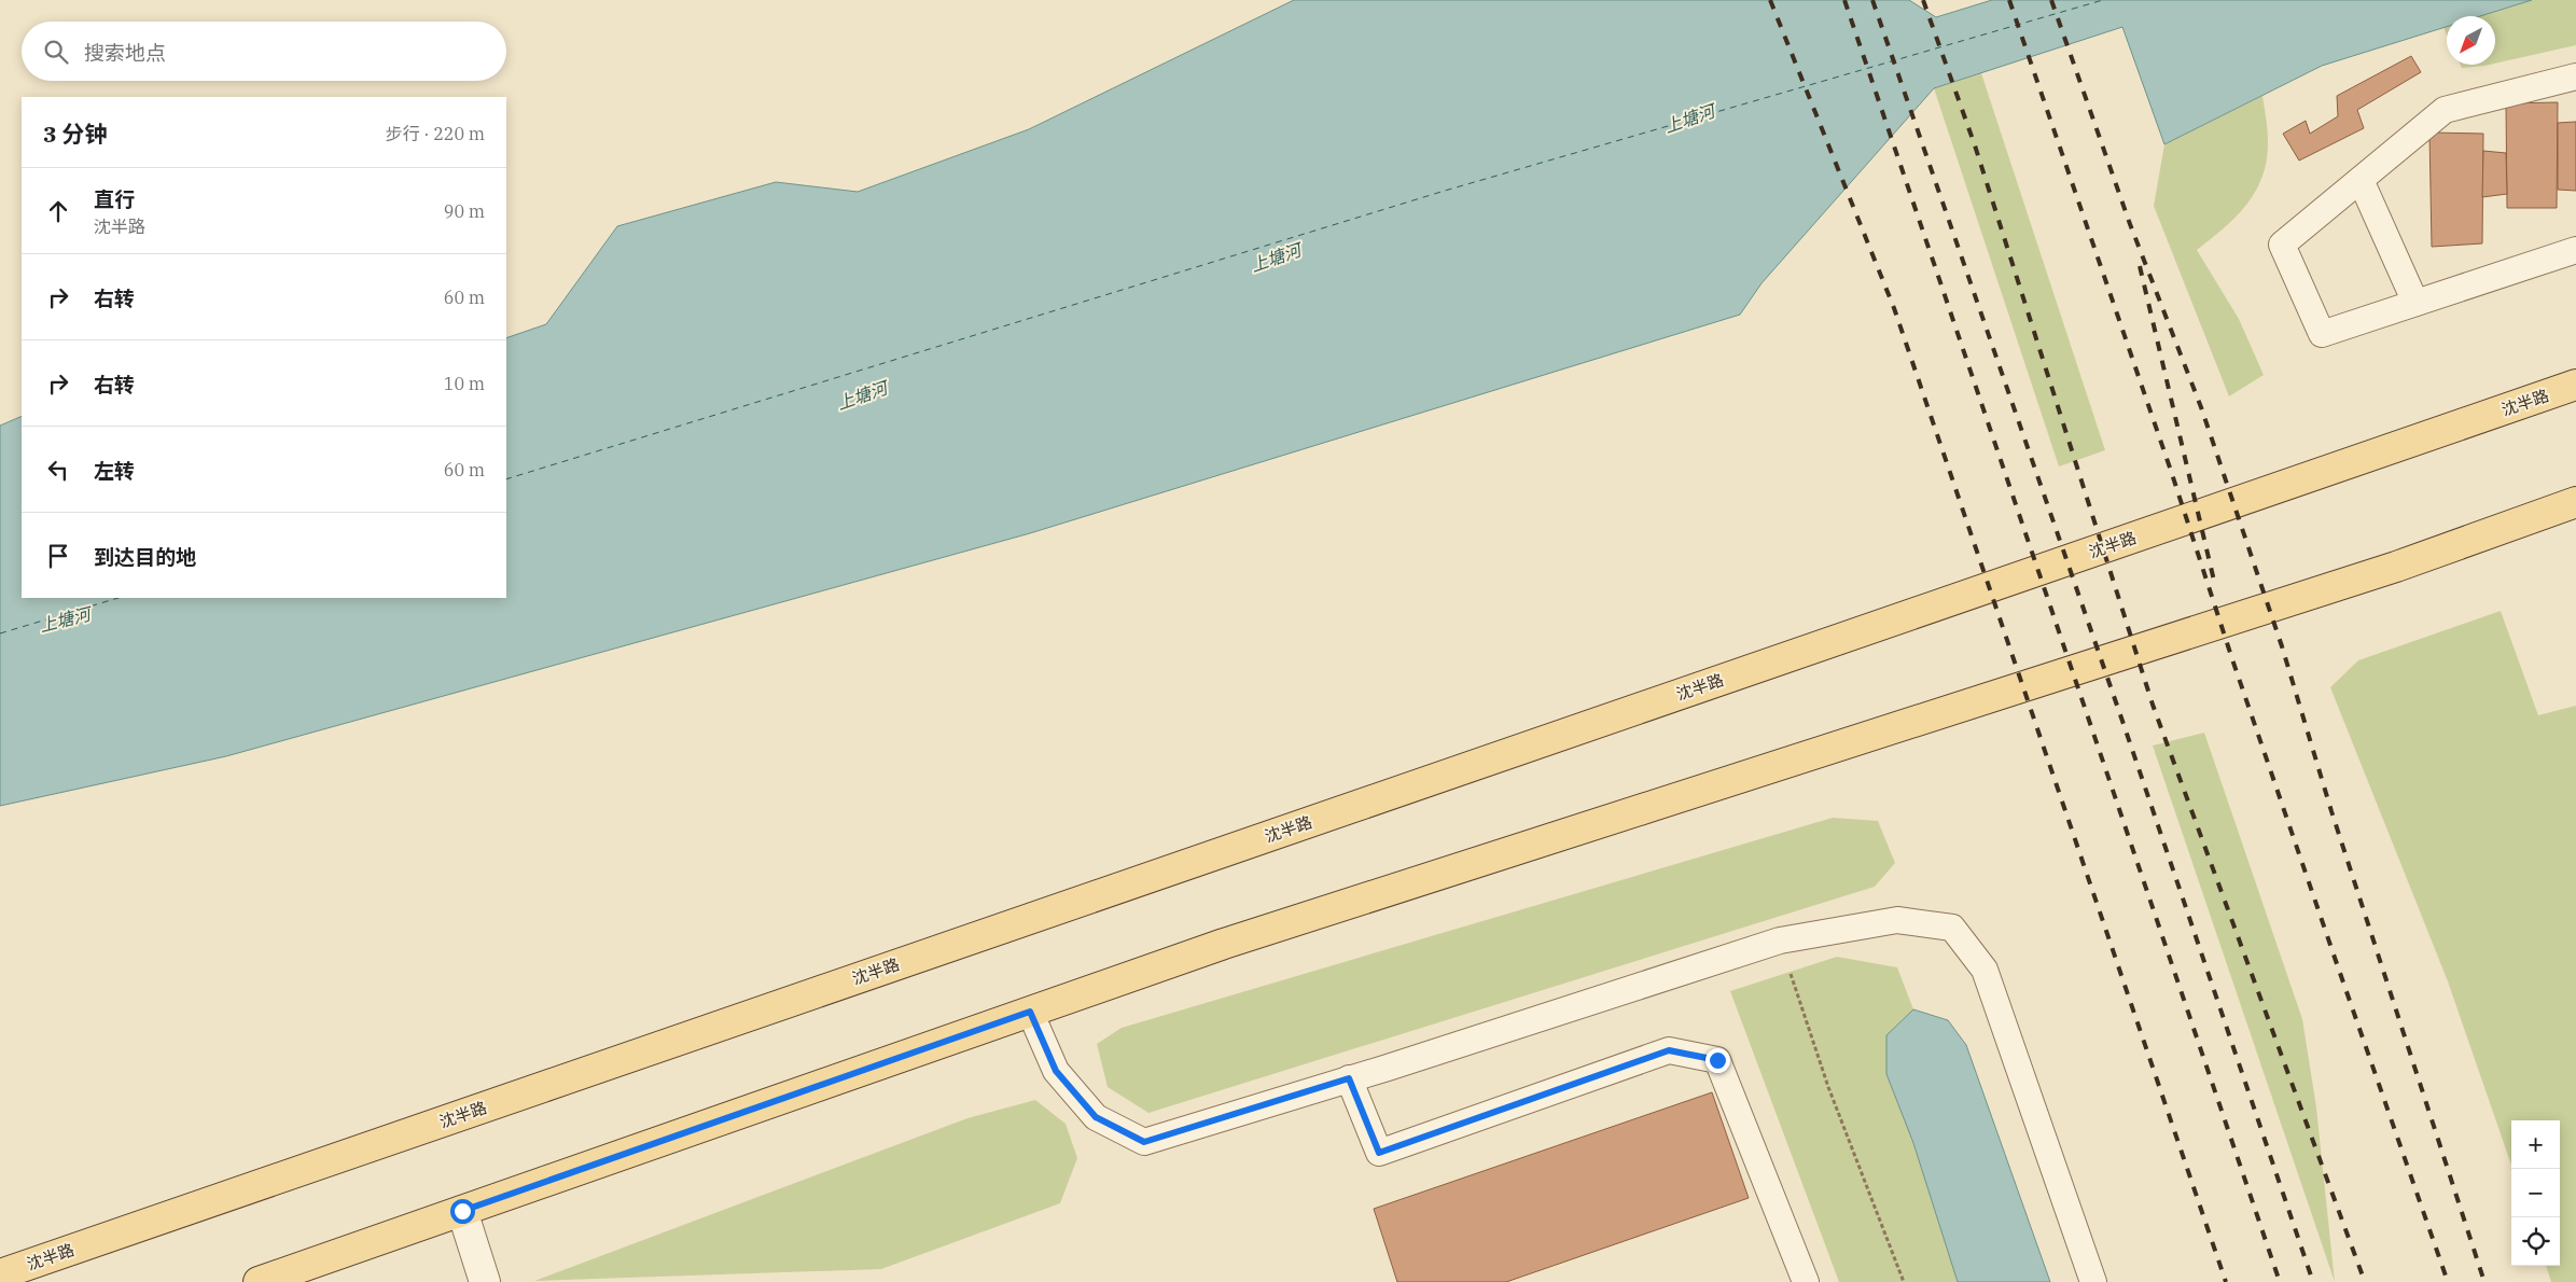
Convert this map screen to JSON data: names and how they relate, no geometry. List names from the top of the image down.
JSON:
{
  "streets": {
    "main road": ["沈半路"]
  },
  "water": ["上塘河"],
  "north": "bottom left",
  "page": {
    "search": "搜索地点",
    "heading": ["3 分钟", "步行 · 220 m"],
    "list": [
      ["直行", "沈半路", "90 m"],
      ["右转", "60 m"],
      ["右转", "10 m"],
      ["左转", "60 m"],
      "到达目的地"
    ],
    "map_buttons": ["+", "−"]
  }
}
